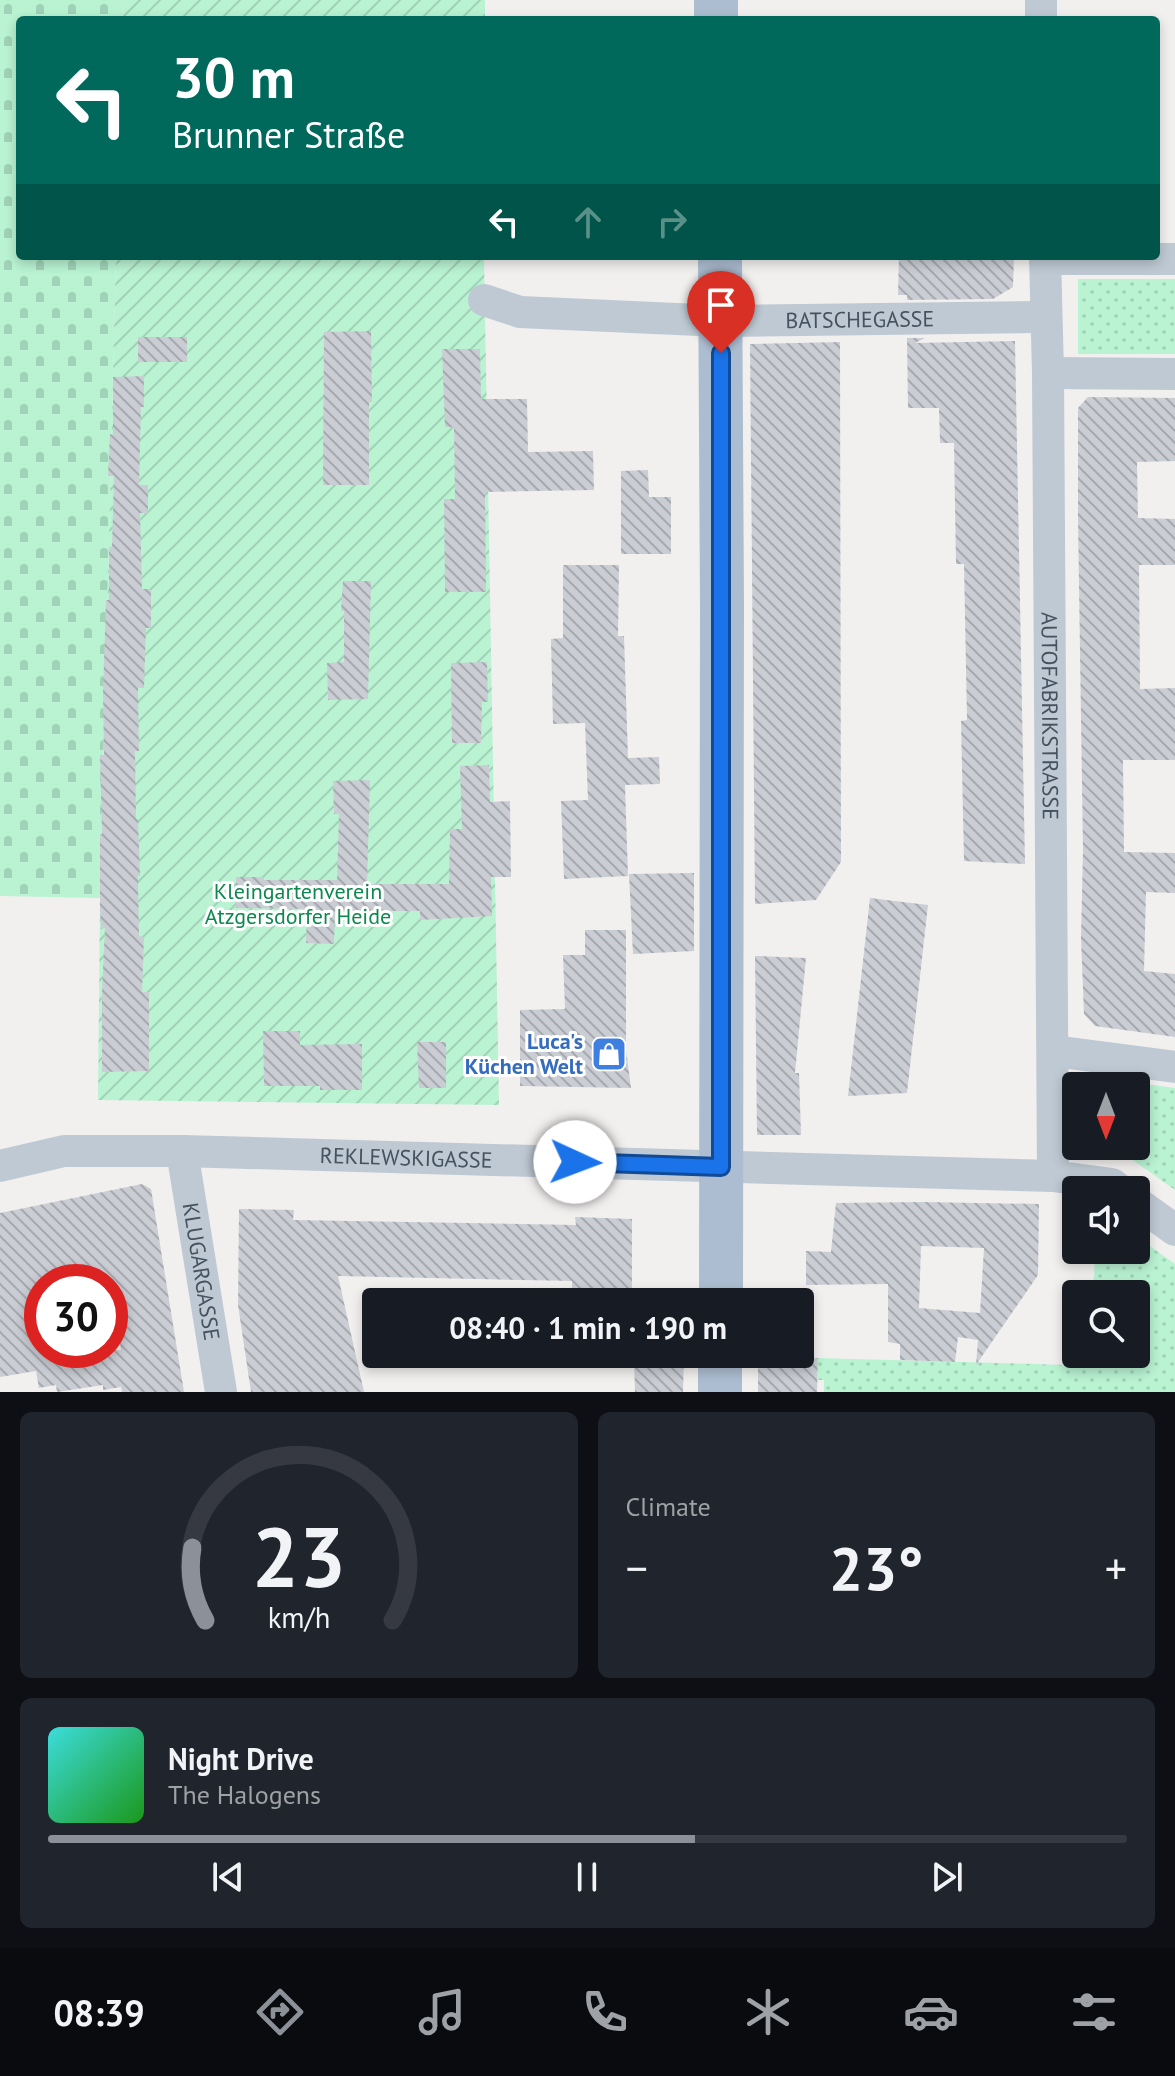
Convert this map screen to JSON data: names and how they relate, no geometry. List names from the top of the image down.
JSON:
{
  "streets": {
    "street": [
      "BATSCHEGASSE",
      "AUTOFABRIKSTRASSE",
      "REKLEWSKIGASSE",
      "KLUGARGASSE"
    ]
  },
  "crossings": [
    ["BATSCHEGASSE", "AUTOFABRIKSTRASSE"],
    ["AUTOFABRIKSTRASSE", "REKLEWSKIGASSE"],
    ["REKLEWSKIGASSE", "KLUGARGASSE"]
  ],
  "parks": ["Kleingartenverein Atzgersdorfer Heide"],
  "places": {
    "shop": ["Luca's Küchen Welt"]
  },
  "north": "bottom",
  "page": {
    "turn": ["30 m", "Brunner Straße"],
    "limit": "30",
    "trip": "08:40 · 1 min · 190 m",
    "tile": "Climate",
    "heat": ["−", "23°", "+"],
    "song": ["Night Drive", "The Halogens"],
    "tabs": "08:39",
    "gauge": ["23", "km/h"]
  }
}
